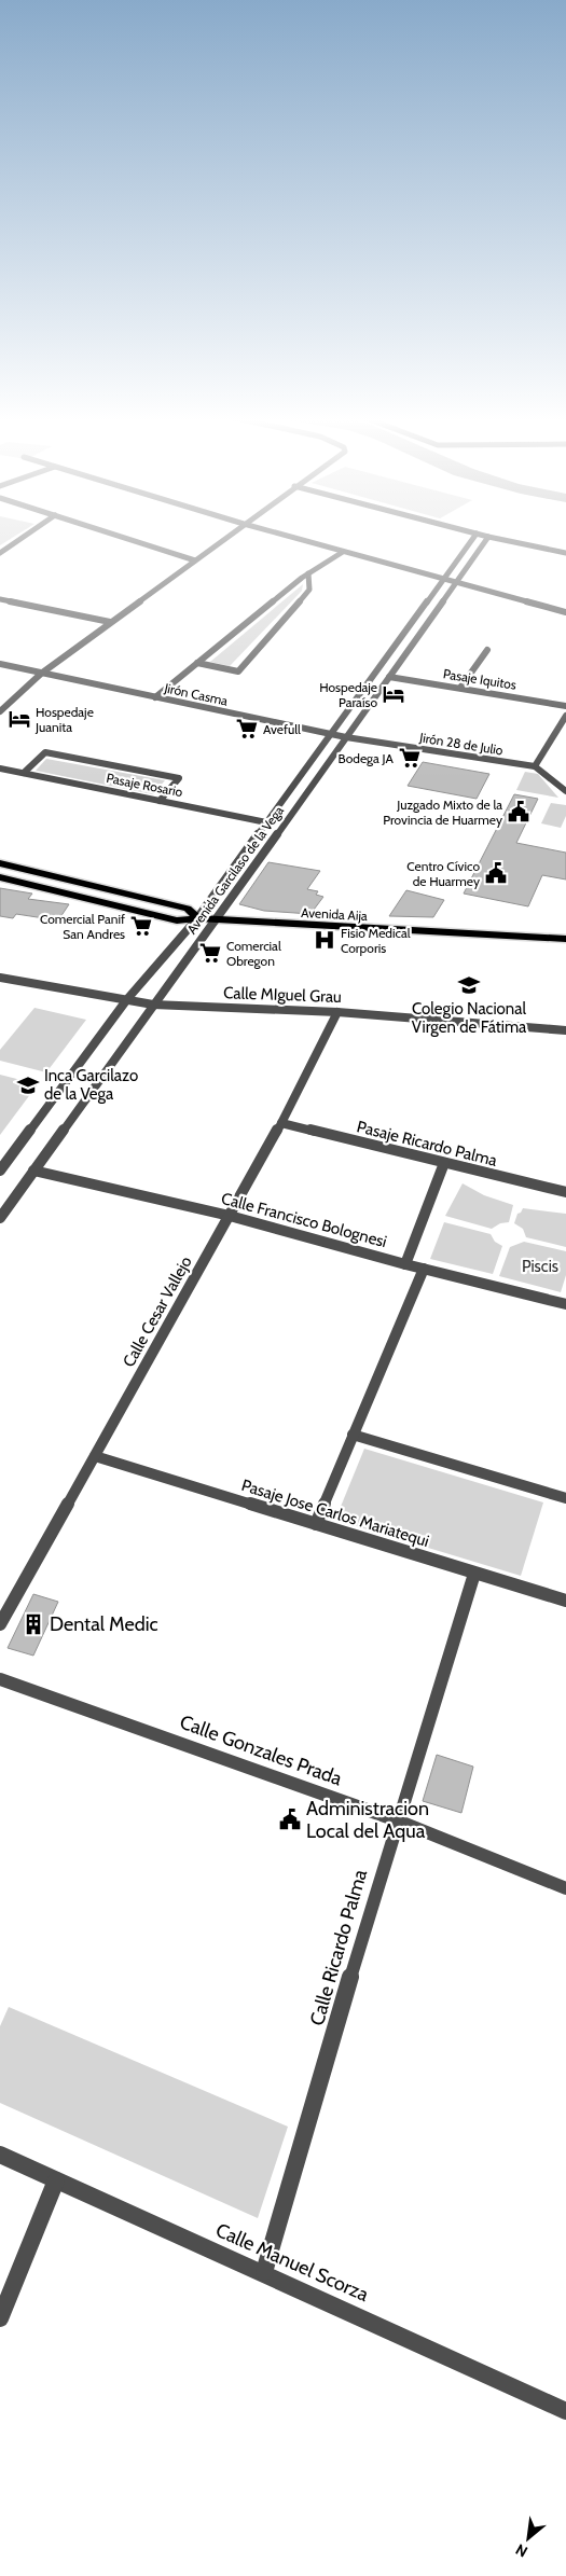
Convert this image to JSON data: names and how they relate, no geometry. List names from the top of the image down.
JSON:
{
  "streets": {
    "main road": ["Avenida Aija"],
    "street": [
      "Pasaje Iquitos",
      "Jirón Casma",
      "Jirón 28 de Julio",
      "Pasaje Rosario",
      "Avenida Garcilaso de la Vega",
      "Calle MIguel Grau",
      "Pasaje Ricardo Palma",
      "Calle Francisco Bolognesi",
      "Calle Cesar Vallejo",
      "Pasaje Jose Carlos Mariatequi",
      "Calle Gonzales Prada",
      "Calle Ricardo Palma",
      "Calle Manuel Scorza"
    ]
  },
  "crossings": [
    ["Pasaje Iquitos", "Avenida Garcilaso de la Vega"],
    ["Jirón Casma", "Jirón 28 de Julio"],
    ["Jirón Casma", "Avenida Garcilaso de la Vega"],
    ["Jirón 28 de Julio", "Avenida Garcilaso de la Vega"],
    ["Pasaje Rosario", "Avenida Garcilaso de la Vega"],
    ["Avenida Garcilaso de la Vega", "Avenida Aija"],
    ["Avenida Garcilaso de la Vega", "Calle MIguel Grau"],
    ["Avenida Garcilaso de la Vega", "Calle Francisco Bolognesi"],
    ["Calle MIguel Grau", "Calle Cesar Vallejo"],
    ["Pasaje Ricardo Palma", "Calle Cesar Vallejo"],
    ["Calle Francisco Bolognesi", "Calle Cesar Vallejo"],
    ["Calle Cesar Vallejo", "Pasaje Jose Carlos Mariatequi"],
    ["Pasaje Jose Carlos Mariatequi", "Calle Ricardo Palma"],
    ["Calle Gonzales Prada", "Calle Ricardo Palma"],
    ["Calle Ricardo Palma", "Calle Manuel Scorza"]
  ],
  "parks": ["Piscis"],
  "places": {
    "hotel": ["Hospedaje Paraíso", "Hospedaje Juanita"],
    "supermarket": [
      "Avefull",
      "Bodega JA",
      "Comercial Panif San Andres",
      "Comercial Obregon"
    ],
    "public building": ["Juzgado Mixto de la Provincia de Huarmey", "Centro Cívico de Huarmey", "Administracion Local del Aqua"],
    "hospital": ["Fisio Medical Corporis"],
    "school or university": ["Colegio Nacional Virgen de Fátima", "Inca Garcilazo de la Vega"],
    "building": ["Dental Medic"]
  },
  "north": "bottom left"
}
